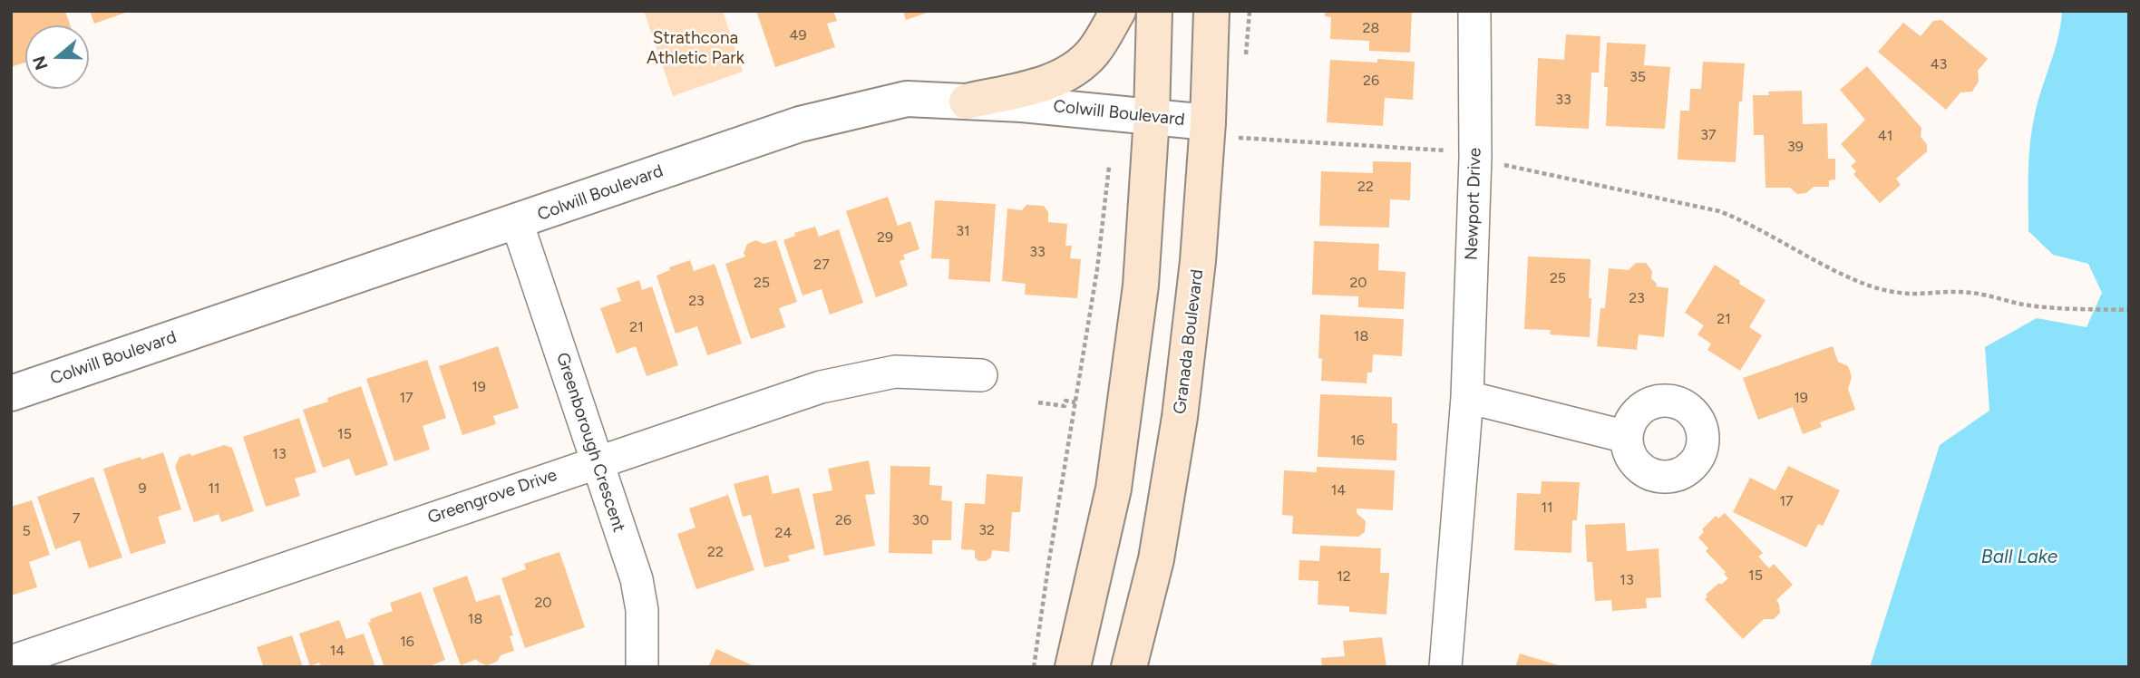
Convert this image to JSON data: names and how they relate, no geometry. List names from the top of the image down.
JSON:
{
  "streets": {
    "main road": ["Granada Boulevard"],
    "street": [
      "Colwill Boulevard",
      "Newport Drive",
      "Greenborough Crescent",
      "Greengrove Drive"
    ]
  },
  "crossings": [
    ["Colwill Boulevard", "Granada Boulevard"],
    ["Colwill Boulevard", "Greenborough Crescent"],
    ["Greenborough Crescent", "Greengrove Drive"]
  ],
  "water": ["Ball Lake"],
  "parks": ["Strathcona Athletic Park"],
  "house_numbers": [
    "28",
    "49",
    "43",
    "35",
    "26",
    "33",
    "37",
    "41",
    "39",
    "22",
    "31",
    "29",
    "33",
    "27",
    "25",
    "25",
    "20",
    "23",
    "23",
    "21",
    "21",
    "18",
    "19",
    "17",
    "19",
    "15",
    "16",
    "13",
    "9",
    "11",
    "14",
    "17",
    "11",
    "7",
    "26",
    "30",
    "32",
    "5",
    "24",
    "22",
    "15",
    "12",
    "13",
    "20",
    "18",
    "16",
    "14"
  ],
  "north": "left"
}
